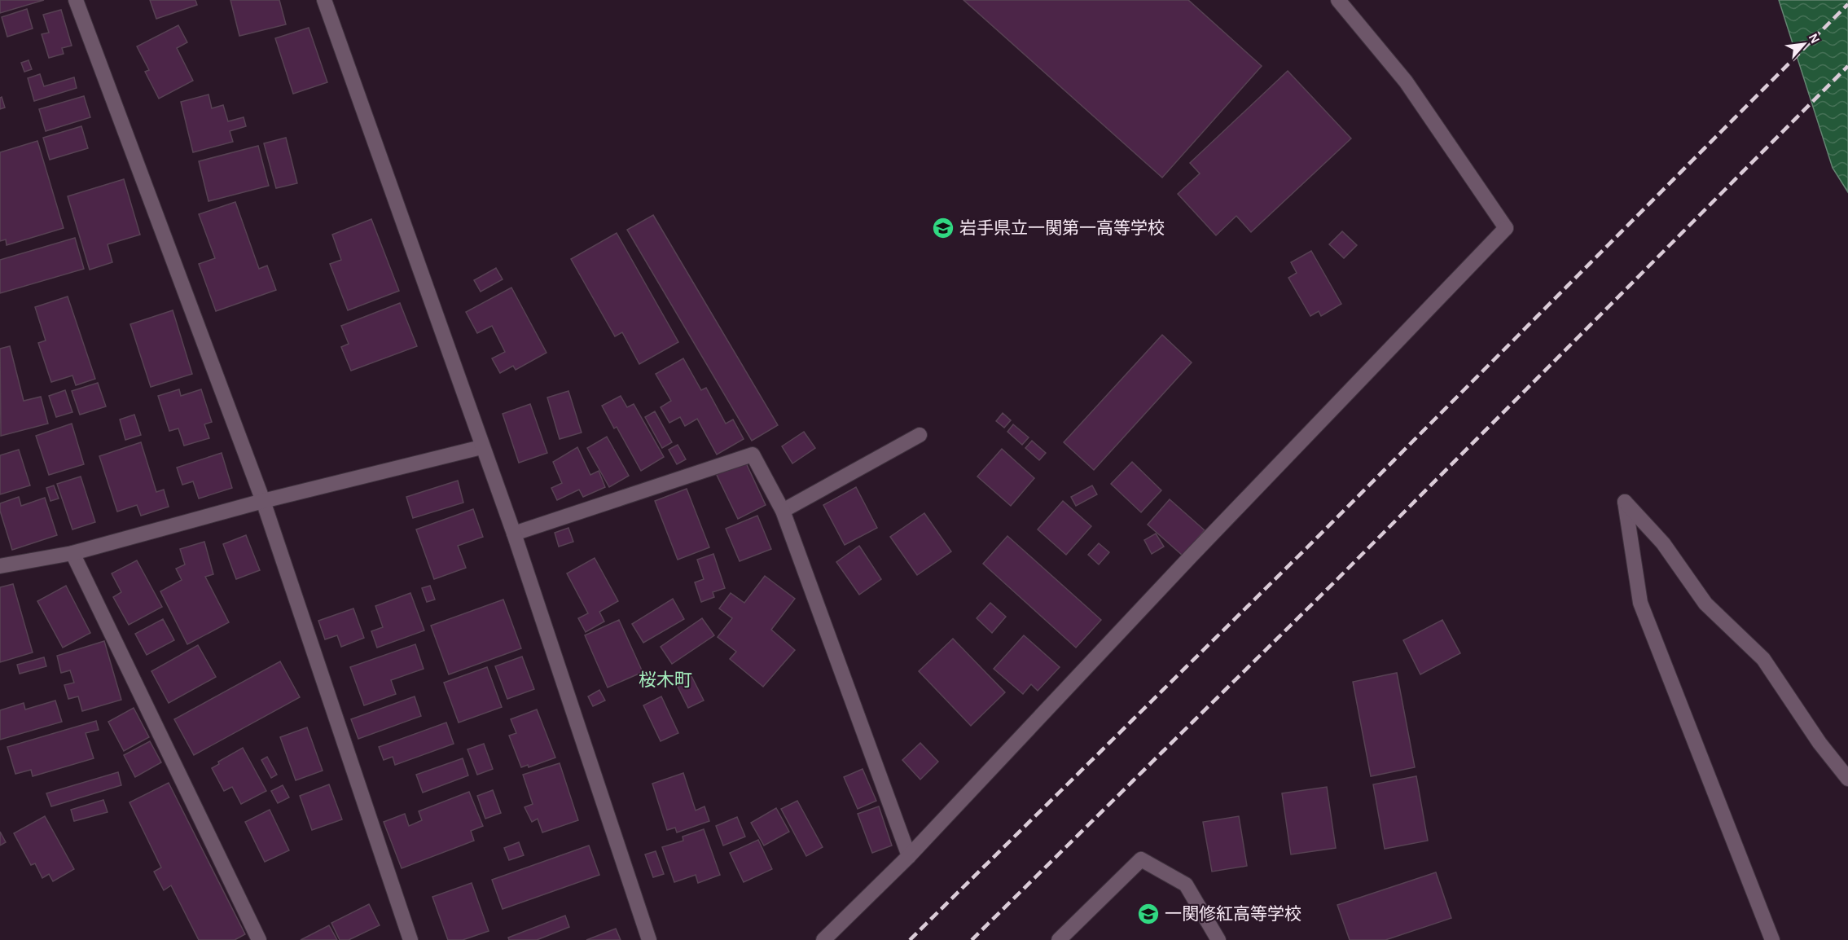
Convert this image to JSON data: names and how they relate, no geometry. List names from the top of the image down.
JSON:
{
  "districts": ["桜木町"],
  "places": {
    "school or university": ["岩手県立一関第一高等学校", "一関修紅高等学校"]
  },
  "north": "top right"
}
